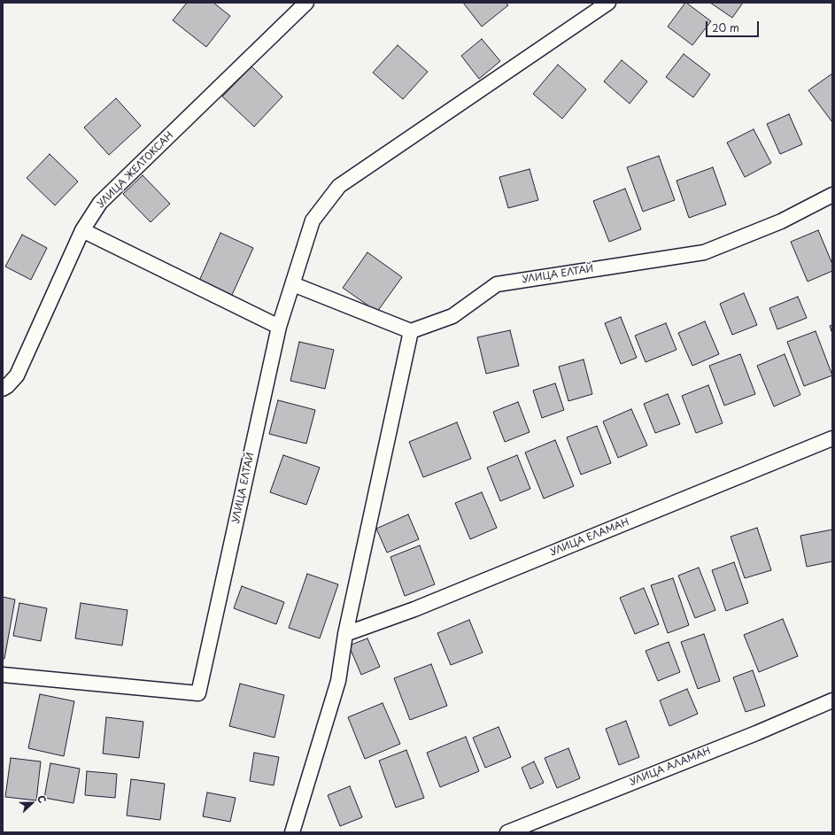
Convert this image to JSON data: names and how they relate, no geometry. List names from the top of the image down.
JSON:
{
  "streets": {
    "street": [
      "УЛИЦА ЖЕЛТОКСАН",
      "УЛИЦА ЕЛТАЙ",
      "УЛИЦА ЕЛАМАН",
      "УЛИЦА АЛАМАН"
    ]
  },
  "scale_bar": "20 m",
  "north": "right"
}
